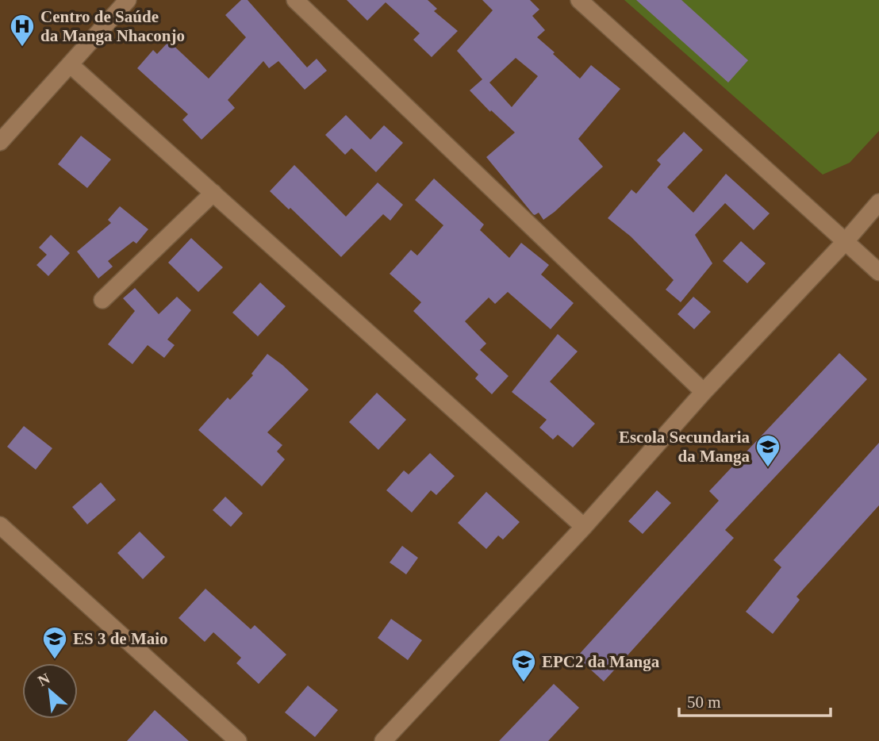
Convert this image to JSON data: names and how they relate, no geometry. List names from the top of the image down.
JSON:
{
  "places": {
    "hospital": ["Centro de Saúde da Manga Nhaconjo"],
    "school or university": ["Escola Secundaria da Manga", "ES 3 de Maio", "EPC2 da Manga"]
  },
  "scale_bar": "50 m",
  "north": "top left"
}
